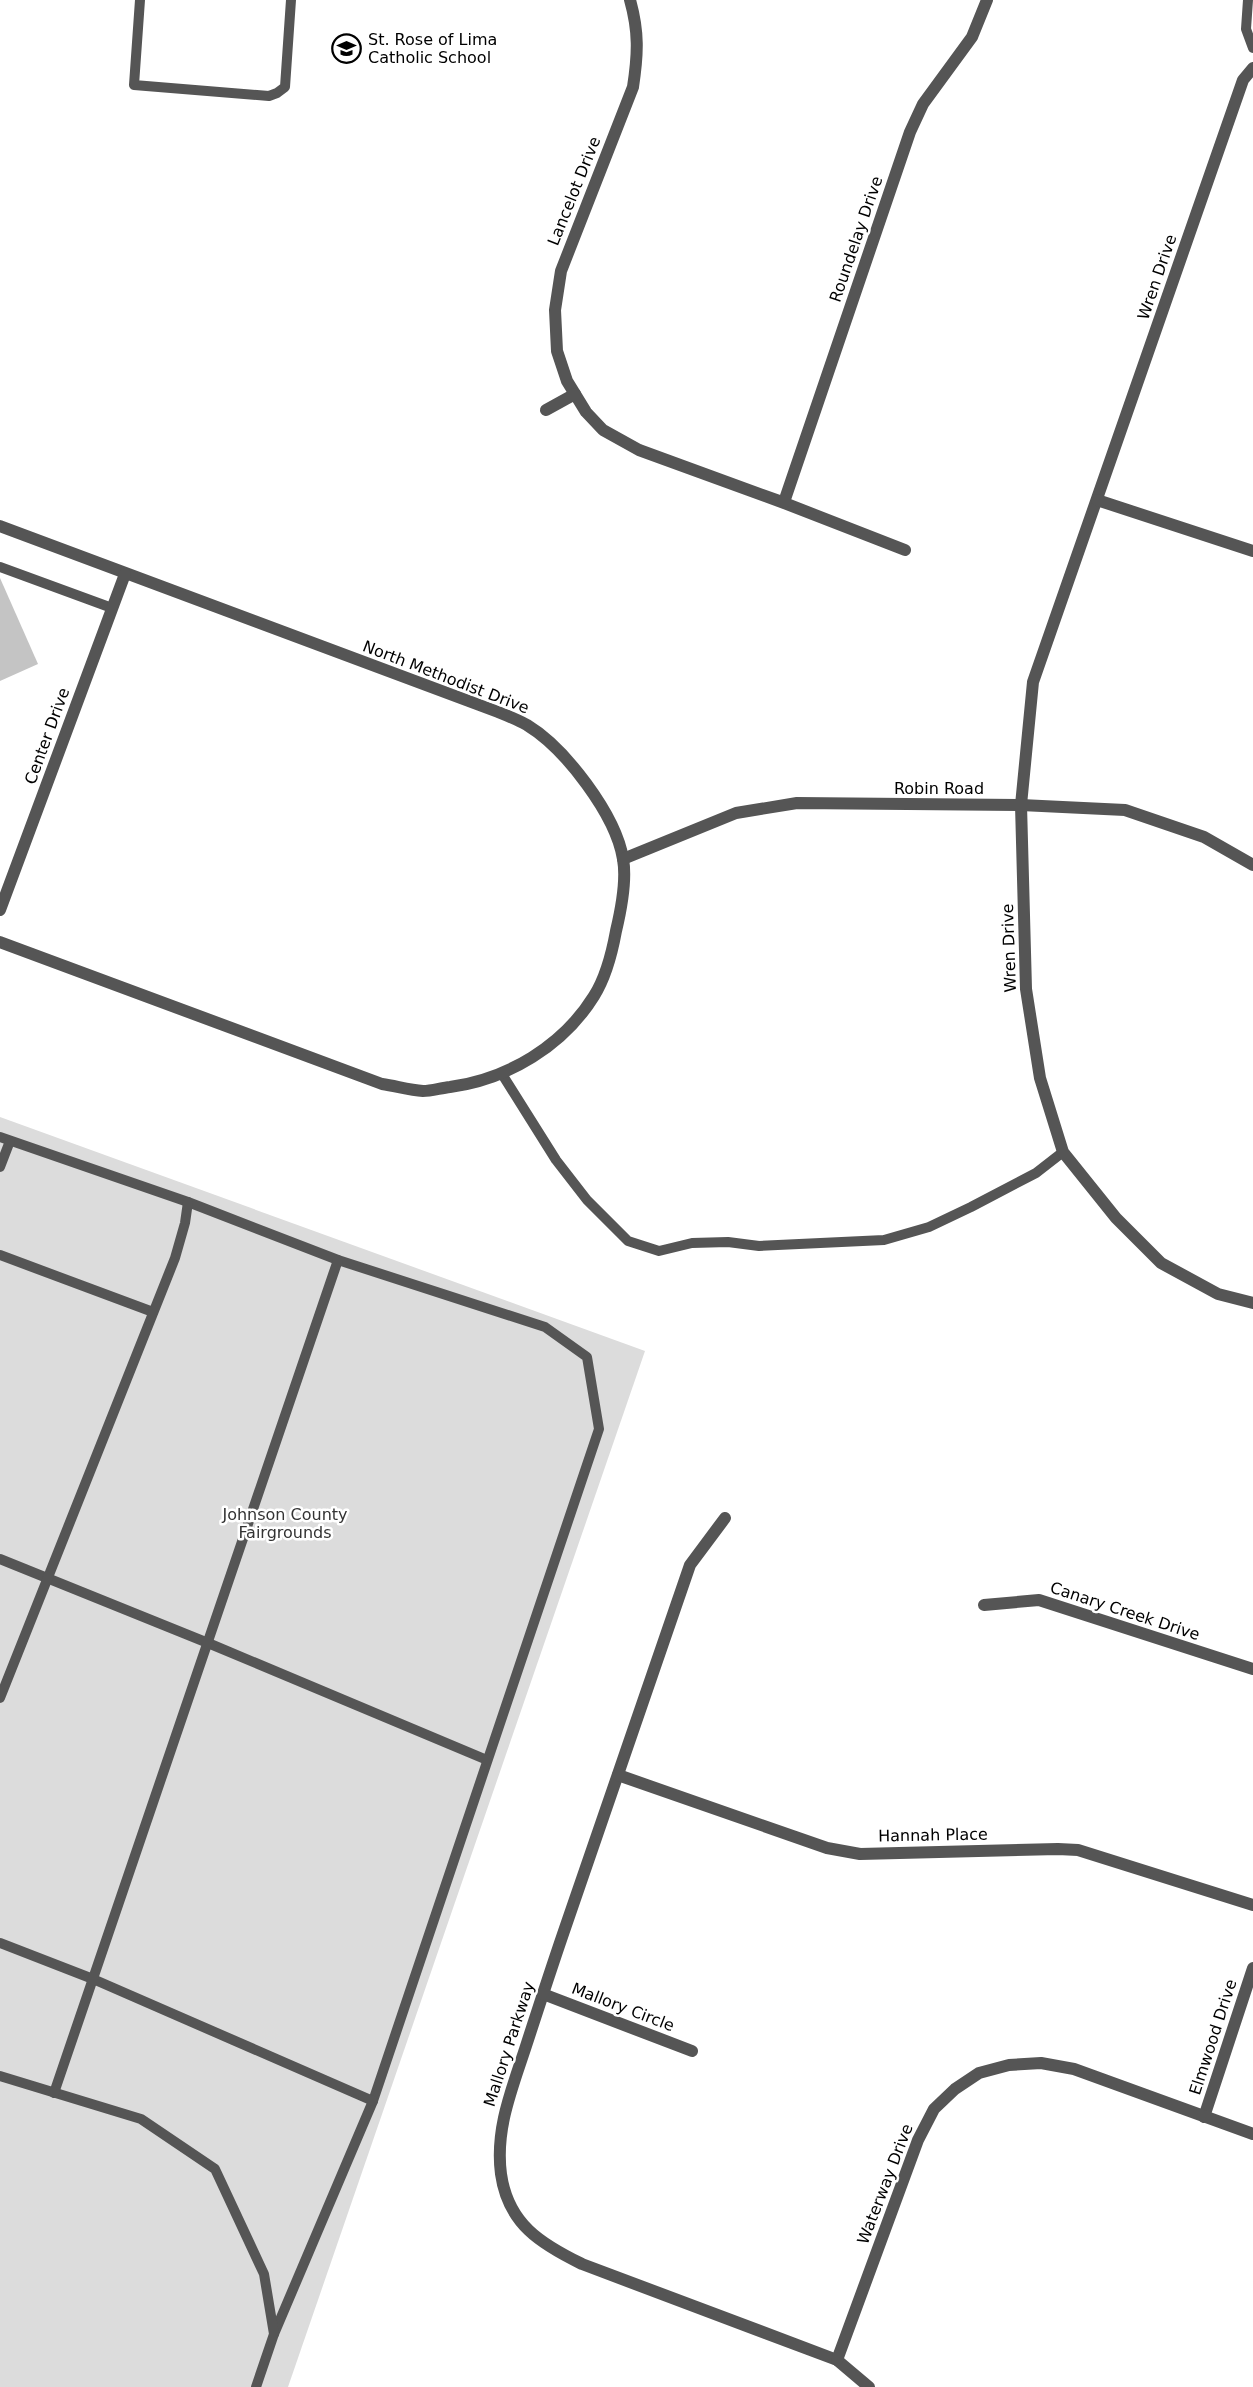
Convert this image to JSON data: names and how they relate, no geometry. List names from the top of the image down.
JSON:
{
  "streets": {
    "street": [
      "Lancelot Drive",
      "Roundelay Drive",
      "Wren Drive",
      "North Methodist Drive",
      "Center Drive",
      "Robin Road",
      "Canary Creek Drive",
      "Hannah Place",
      "Mallory Circle",
      "Elmwood Drive",
      "Mallory Parkway",
      "Waterway Drive"
    ]
  },
  "crossings": [
    ["Lancelot Drive", "Roundelay Drive"],
    ["Wren Drive", "Robin Road"],
    ["North Methodist Drive", "Center Drive"],
    ["North Methodist Drive", "Robin Road"],
    ["Hannah Place", "Mallory Parkway"],
    ["Mallory Circle", "Mallory Parkway"],
    ["Elmwood Drive", "Waterway Drive"],
    ["Mallory Parkway", "Waterway Drive"]
  ],
  "parks": ["Johnson County Fairgrounds"],
  "places": {
    "school or university": ["St. Rose of Lima Catholic School"]
  }
}
